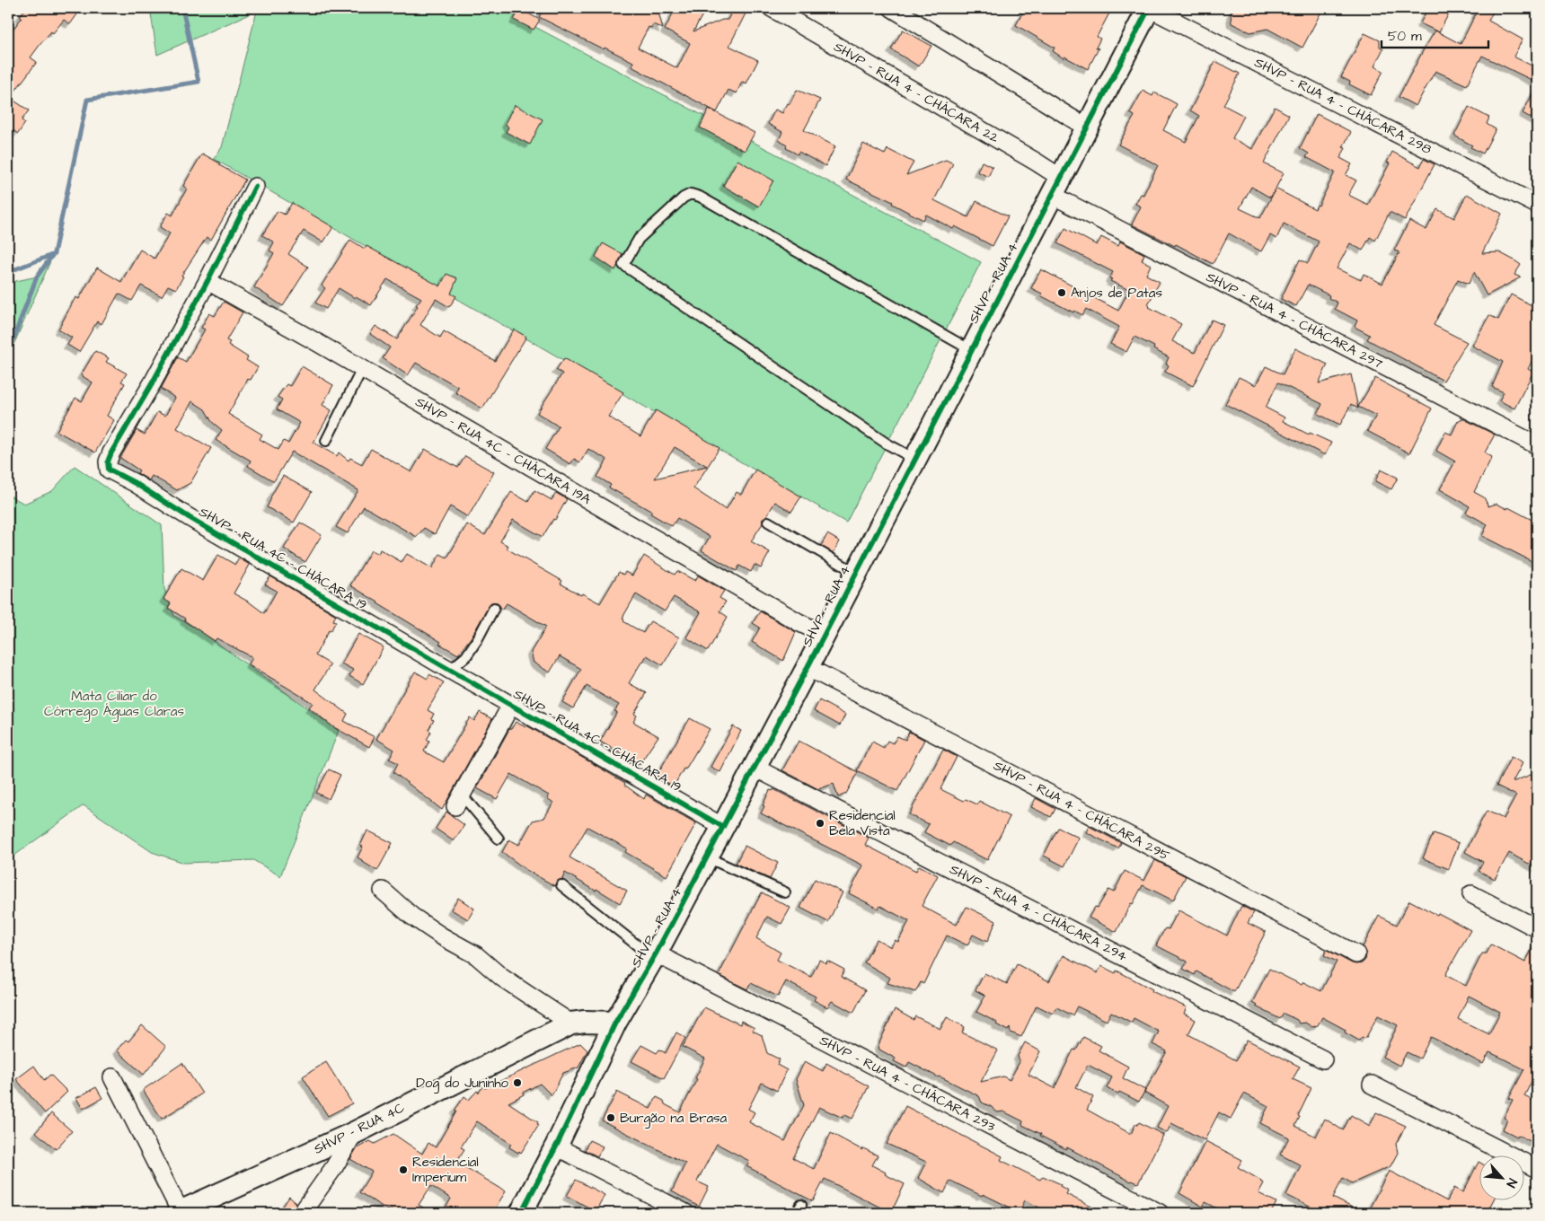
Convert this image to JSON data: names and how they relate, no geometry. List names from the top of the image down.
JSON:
{
  "streets": {
    "street": [
      "SHVP - RUA 4 - CHÁCARA 22",
      "SHVP - RUA 4 - CHÁCARA 298",
      "SHVP - RUA 4",
      "SHVP - RUA 4 - CHÁCARA 297",
      "SHVP - RUA 4C - CHÁCARA 19A",
      "SHVP - RUA 4C - CHÁCARA 19",
      "SHVP - RUA 4 - CHÁCARA 295",
      "SHVP - RUA 4 - CHÁCARA 294",
      "SHVP - RUA 4 - CHÁCARA 293",
      "SHVP - RUA 4C"
    ]
  },
  "crossings": [
    ["SHVP - RUA 4 - CHÁCARA 22", "SHVP - RUA 4"],
    ["SHVP - RUA 4 - CHÁCARA 22", "SHVP - RUA 4 - CHÁCARA 297"],
    ["SHVP - RUA 4 - CHÁCARA 298", "SHVP - RUA 4"],
    ["SHVP - RUA 4", "SHVP - RUA 4 - CHÁCARA 297"],
    ["SHVP - RUA 4", "SHVP - RUA 4C - CHÁCARA 19A"],
    ["SHVP - RUA 4", "SHVP - RUA 4C - CHÁCARA 19"],
    ["SHVP - RUA 4", "SHVP - RUA 4 - CHÁCARA 295"],
    ["SHVP - RUA 4", "SHVP - RUA 4 - CHÁCARA 294"],
    ["SHVP - RUA 4", "SHVP - RUA 4 - CHÁCARA 293"],
    ["SHVP - RUA 4", "SHVP - RUA 4C"],
    ["SHVP - RUA 4C - CHÁCARA 19A", "SHVP - RUA 4C - CHÁCARA 19"]
  ],
  "parks": ["Mata Ciliar do Córrego Águas Claras"],
  "places": [
    "Anjos de Patas",
    "Residencial Bela Vista",
    "Dog do Juninho",
    "Burgão na Brasa",
    "Residencial Imperium"
  ],
  "scale_bar": "50 m",
  "north": "bottom right"
}
